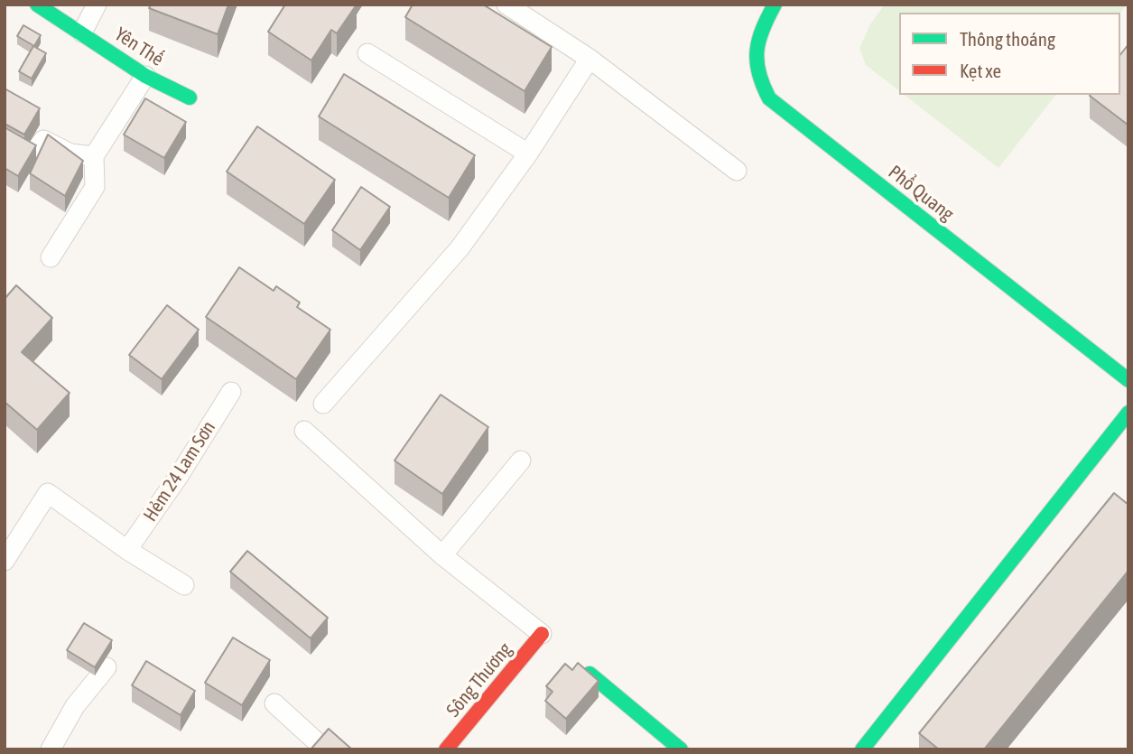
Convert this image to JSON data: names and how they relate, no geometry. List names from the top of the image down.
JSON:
{
  "streets": {
    "street": ["Yên Thế", "Phổ Quang", "Sông Thương"],
    "lane": ["Hẻm 24 Lam Sơn"]
  },
  "legend": ["Thông thoáng", "Kẹt xe"]
}
